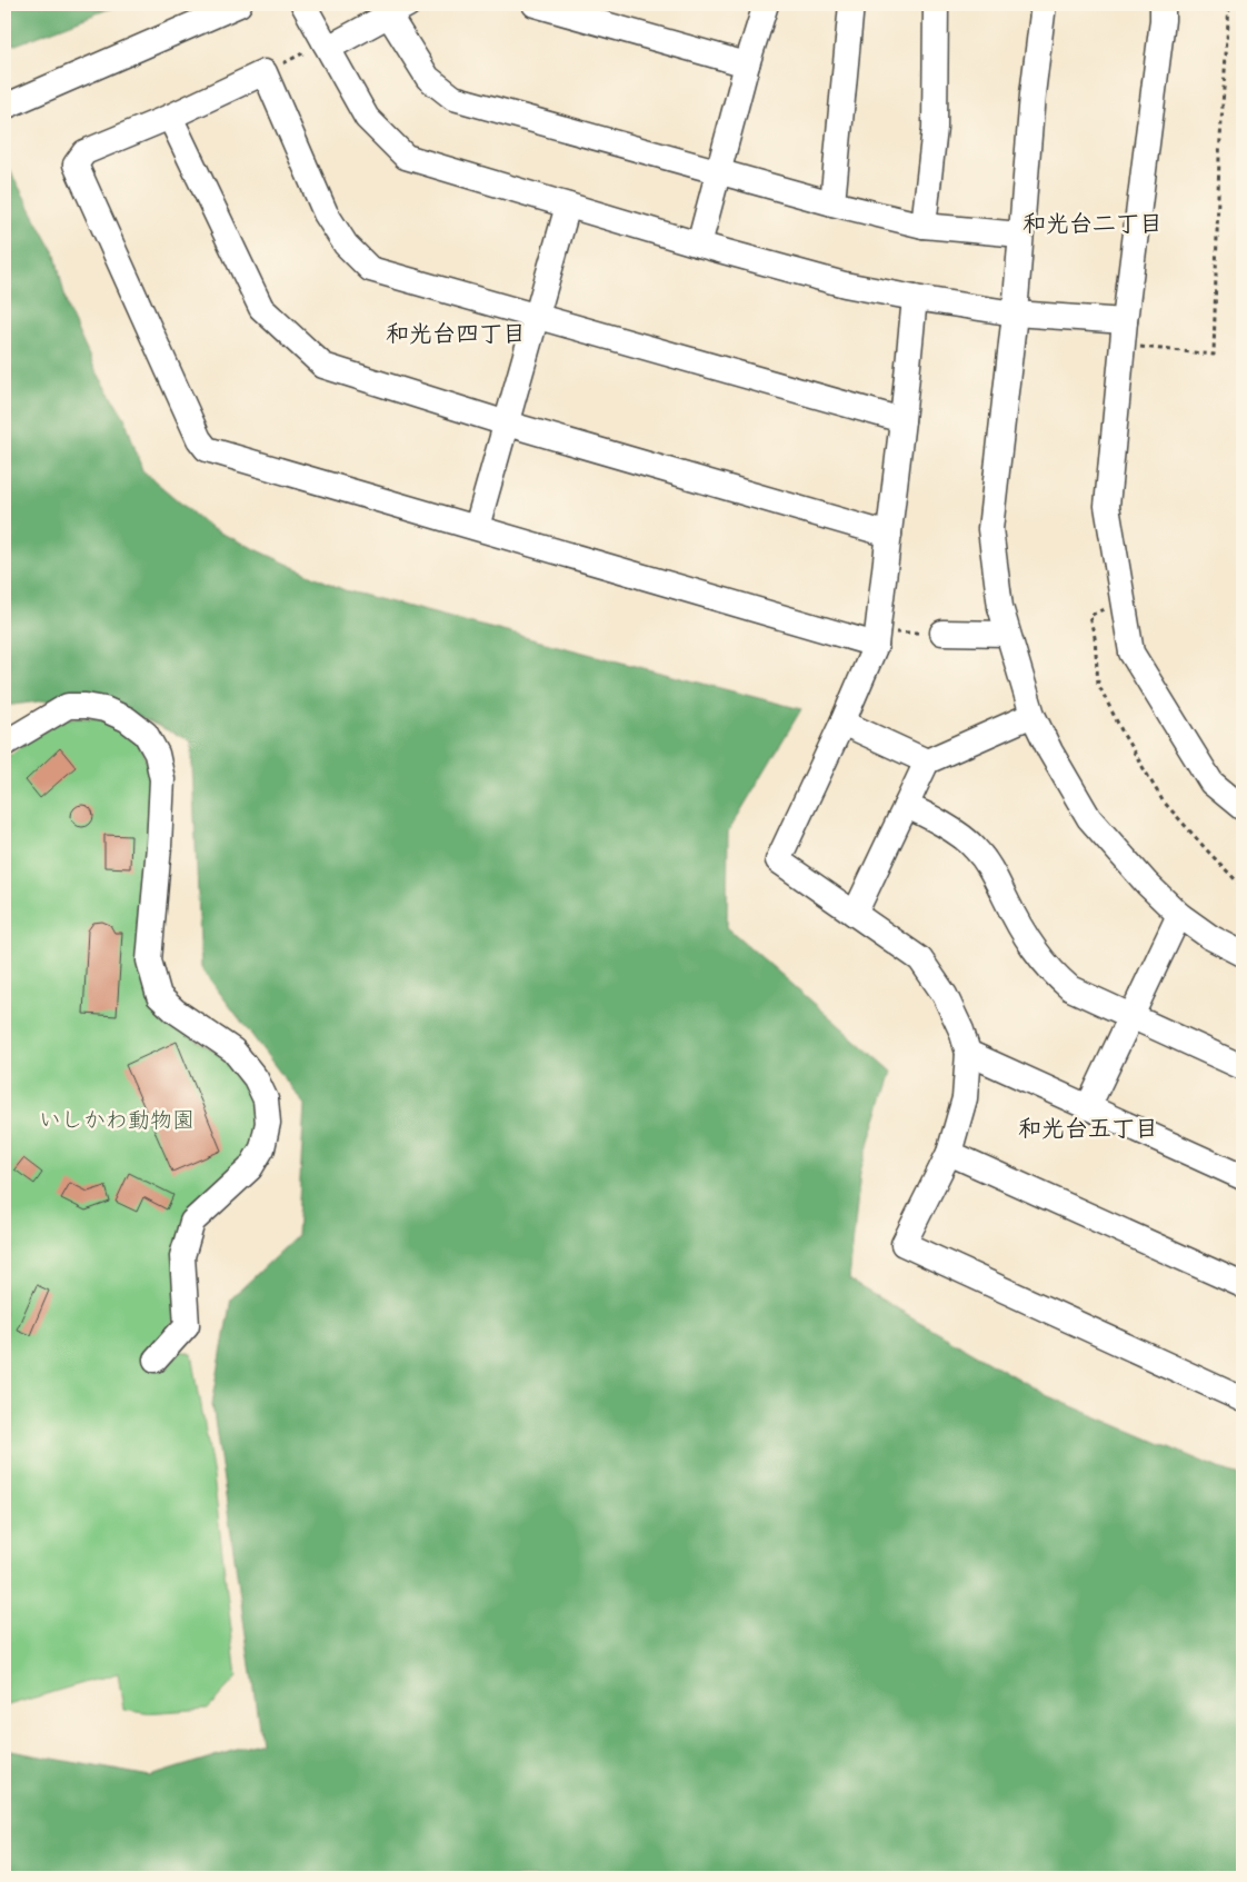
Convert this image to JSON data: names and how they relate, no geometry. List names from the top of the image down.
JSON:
{
  "districts": ["和光台二丁目", "和光台四丁目", "和光台五丁目"],
  "parks": ["いしかわ動物園"]
}
